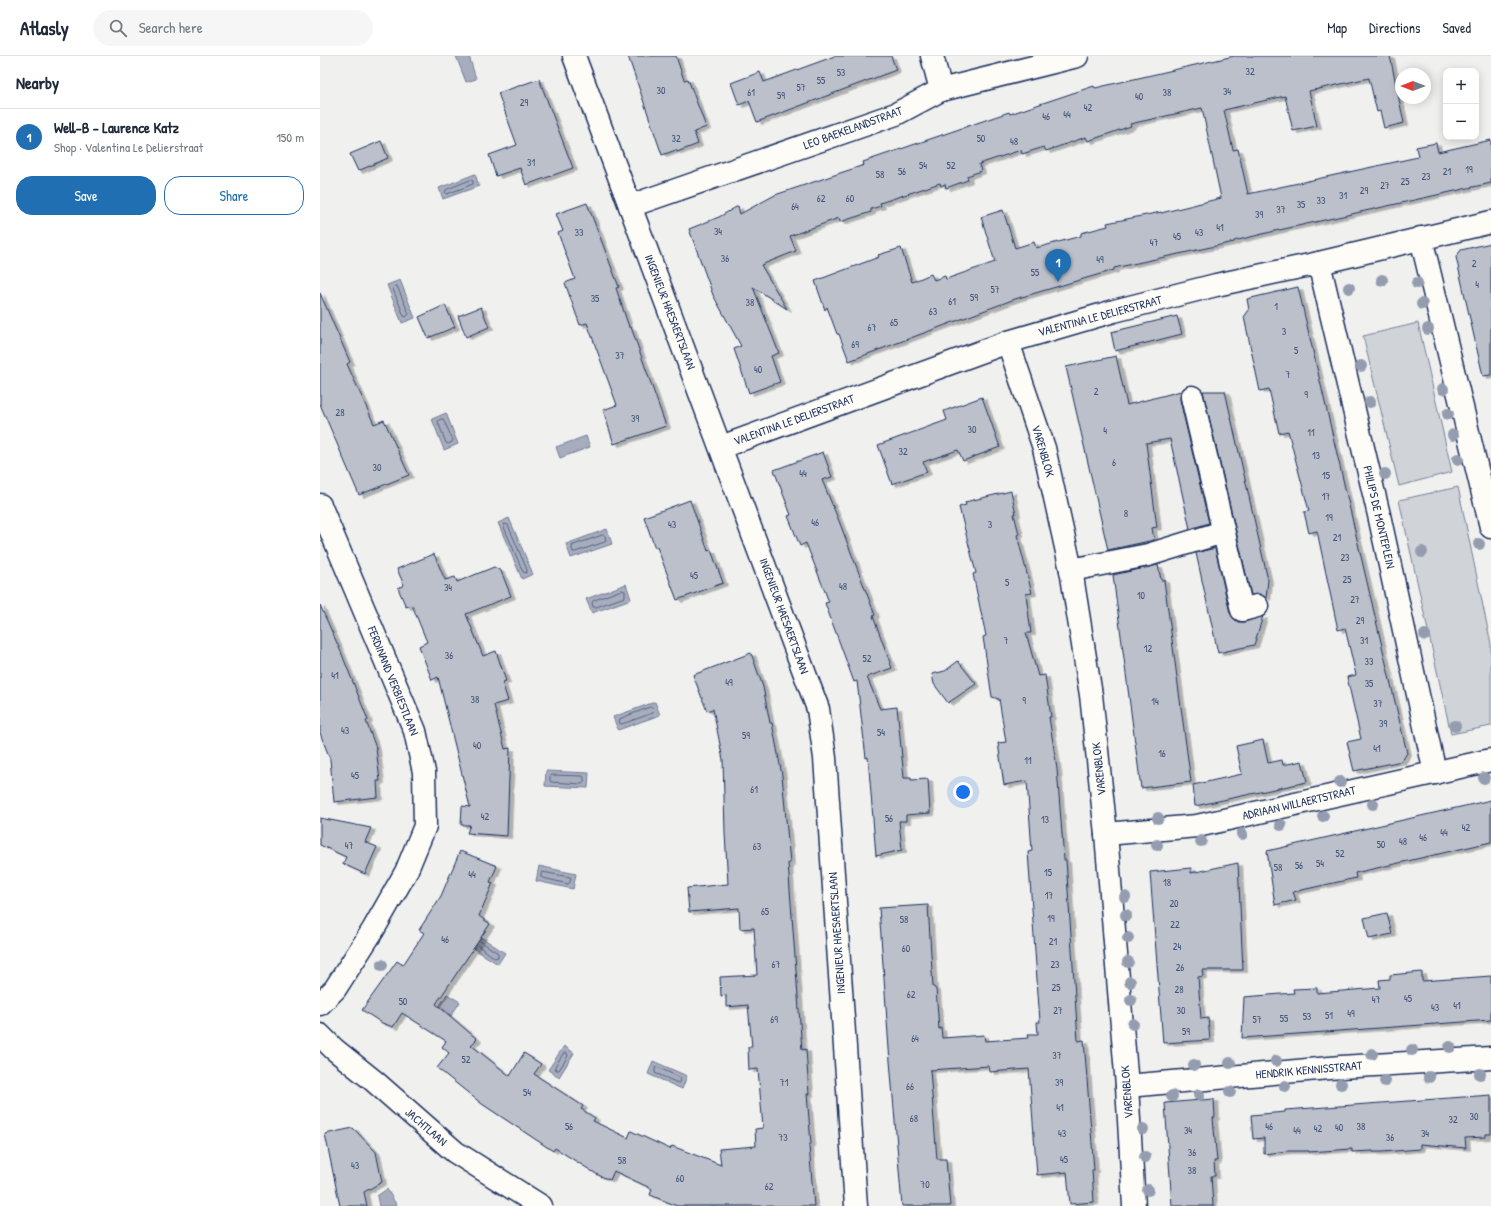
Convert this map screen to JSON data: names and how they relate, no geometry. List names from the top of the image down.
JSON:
{
  "streets": {
    "street": [
      "LEO BAEKELANDSTRAAT",
      "INGENIEUR HAESAERTSLAAN",
      "VALENTINA LE DELIERSTRAAT",
      "VARENBLOK",
      "PHILIPS DE MONTEPLEIN",
      "FERDINAND VERBIESTLAAN",
      "ADRIAAN WILLAERTSTRAAT",
      "HENDRIK KENNISSTRAAT",
      "JACHTLAAN"
    ]
  },
  "crossings": [
    ["LEO BAEKELANDSTRAAT", "INGENIEUR HAESAERTSLAAN"],
    ["INGENIEUR HAESAERTSLAAN", "VALENTINA LE DELIERSTRAAT"],
    ["VALENTINA LE DELIERSTRAAT", "VARENBLOK"],
    ["VALENTINA LE DELIERSTRAAT", "PHILIPS DE MONTEPLEIN"],
    ["VARENBLOK", "ADRIAAN WILLAERTSTRAAT"],
    ["VARENBLOK", "HENDRIK KENNISSTRAAT"],
    ["PHILIPS DE MONTEPLEIN", "ADRIAAN WILLAERTSTRAAT"]
  ],
  "house_numbers": [
    "32",
    "53",
    "55",
    "57",
    "30",
    "34",
    "61",
    "38",
    "59",
    "40",
    "29",
    "42",
    "44",
    "46",
    "32",
    "50",
    "48",
    "31",
    "54",
    "52",
    "19",
    "56",
    "21",
    "58",
    "23",
    "25",
    "27",
    "29",
    "31",
    "62",
    "60",
    "33",
    "35",
    "64",
    "37",
    "39",
    "41",
    "34",
    "33",
    "43",
    "45",
    "47",
    "36",
    "49",
    "2",
    "55",
    "4",
    "57",
    "59",
    "35",
    "61",
    "38",
    "1",
    "63",
    "65",
    "67",
    "3",
    "69",
    "5",
    "37",
    "40",
    "7",
    "2",
    "9",
    "28",
    "39",
    "30",
    "4",
    "11",
    "32",
    "13",
    "6",
    "30",
    "44",
    "15",
    "17",
    "8",
    "19",
    "46",
    "43",
    "3",
    "21",
    "23",
    "45",
    "25",
    "5",
    "48",
    "34",
    "10",
    "27",
    "29",
    "7",
    "31",
    "12",
    "36",
    "52",
    "33",
    "41",
    "49",
    "35",
    "38",
    "9",
    "14",
    "37",
    "39",
    "43",
    "54",
    "59",
    "40",
    "41",
    "16",
    "11",
    "45",
    "61",
    "42",
    "56",
    "13",
    "42",
    "44",
    "46",
    "48",
    "50",
    "47",
    "63",
    "52",
    "54",
    "56",
    "58",
    "15",
    "44",
    "18",
    "17",
    "20",
    "65",
    "19",
    "58",
    "22",
    "46",
    "21",
    "24",
    "60",
    "67",
    "23",
    "26",
    "25",
    "28",
    "62",
    "45",
    "47",
    "50",
    "41",
    "43",
    "27",
    "30",
    "49",
    "51",
    "53",
    "55",
    "69",
    "57",
    "59",
    "64",
    "37",
    "52",
    "71",
    "39",
    "66",
    "54",
    "41",
    "30",
    "68",
    "32",
    "56",
    "46",
    "38",
    "40",
    "42",
    "34",
    "44",
    "43",
    "34",
    "73",
    "36",
    "36",
    "45",
    "58",
    "43",
    "38",
    "60",
    "70",
    "62"
  ],
  "north": "left",
  "page": {
    "header": "Atlasly",
    "search": "Search here",
    "nav": ["Map", "Directions", "Saved"],
    "heading": "Nearby",
    "map_buttons": ["+", "−"],
    "list": [
      {
        "mark": "1",
        "name": "Well-B - Laurence Katz",
        "note": "Shop · Valentina Le Delierstraat",
        "value": "150 m"
      }
    ],
    "buttons": ["Save", "Share"],
    "pins": "1"
  }
}
